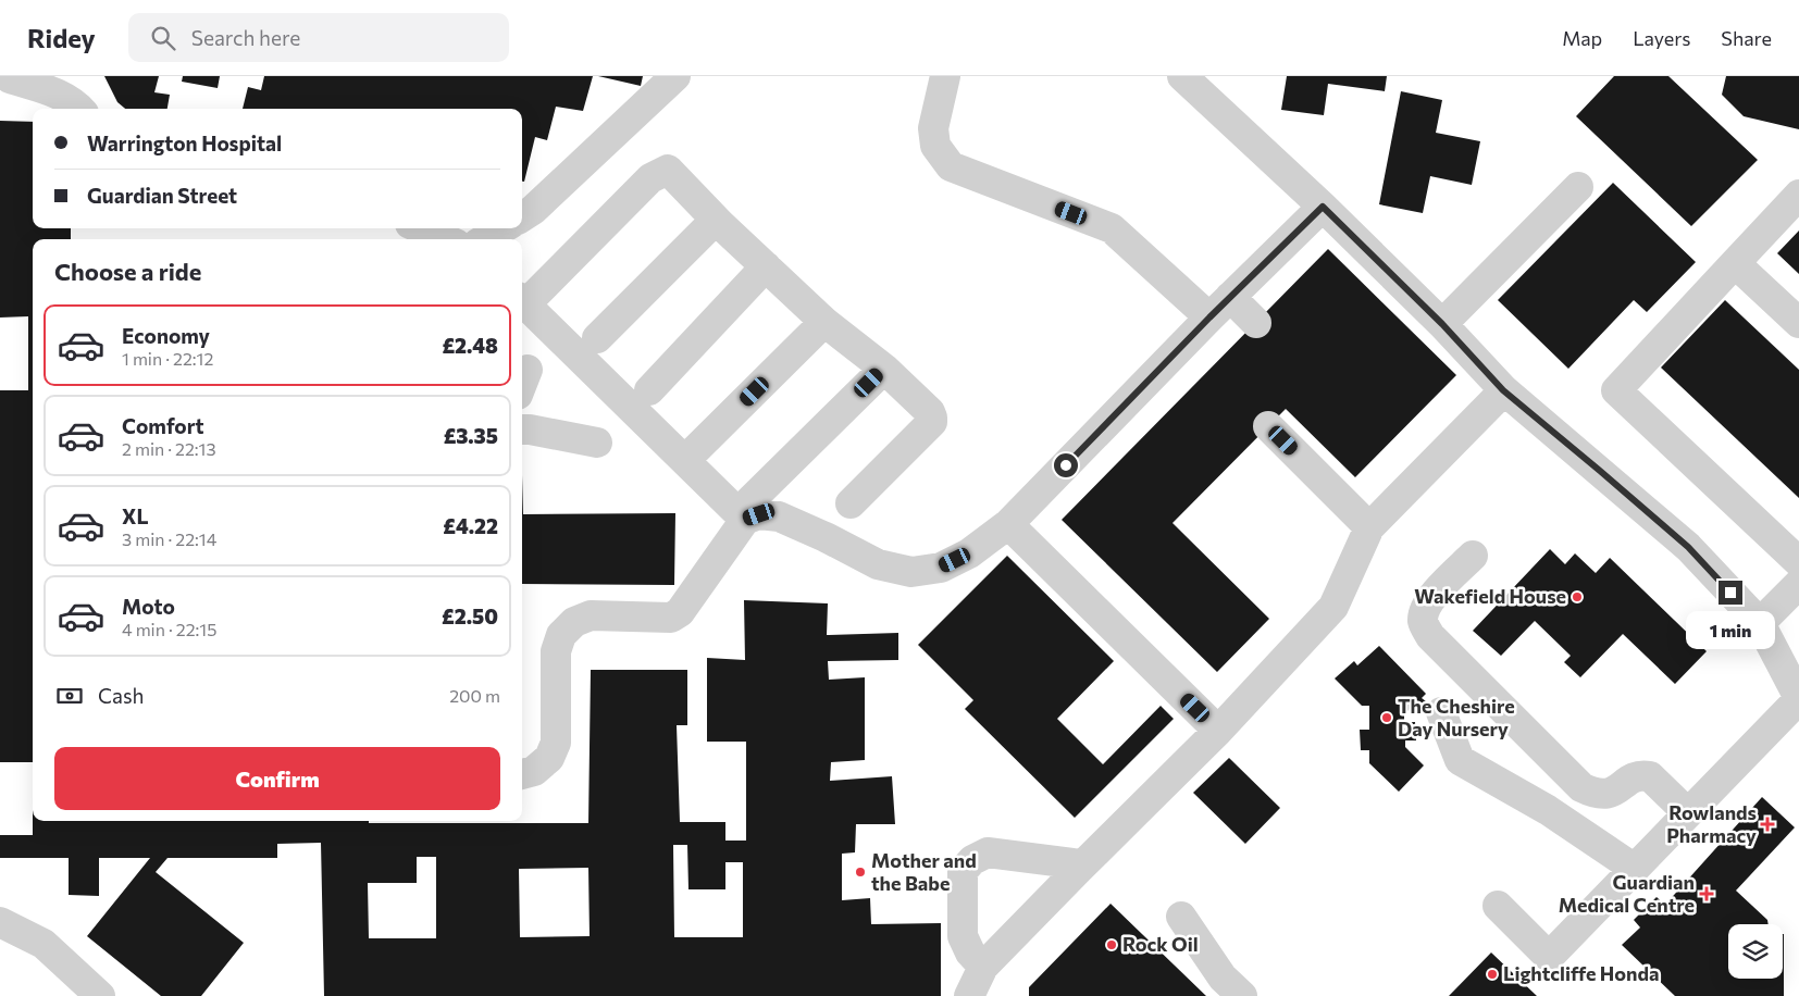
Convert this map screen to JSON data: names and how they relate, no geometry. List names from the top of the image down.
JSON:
{
  "places": {
    "other": [
      "Wakefield House",
      "The Cheshire Day Nursery",
      "Mother and the Babe",
      "Rock Oil",
      "Lightcliffe Honda"
    ],
    "health": ["Rowlands Pharmacy", "Guardian Medical Centre"]
  },
  "page": {
    "header": "Ridey",
    "search": "Search here",
    "nav": ["Map", "Layers", "Share"],
    "banner": ["Warrington Hospital", "Guardian Street"],
    "heading": "Choose a ride",
    "list": [
      {
        "name": "Economy",
        "note": "1 min · 22:12",
        "value": "£2.48"
      },
      {
        "name": "Comfort",
        "note": "2 min · 22:13",
        "value": "£3.35"
      },
      {
        "name": "XL",
        "note": "3 min · 22:14",
        "value": "£4.22"
      },
      {
        "name": "Moto",
        "note": "4 min · 22:15",
        "value": "£2.50"
      }
    ],
    "bubble": "1 min",
    "pay": ["Cash", "200 m"],
    "buttons": "Confirm"
  }
}
